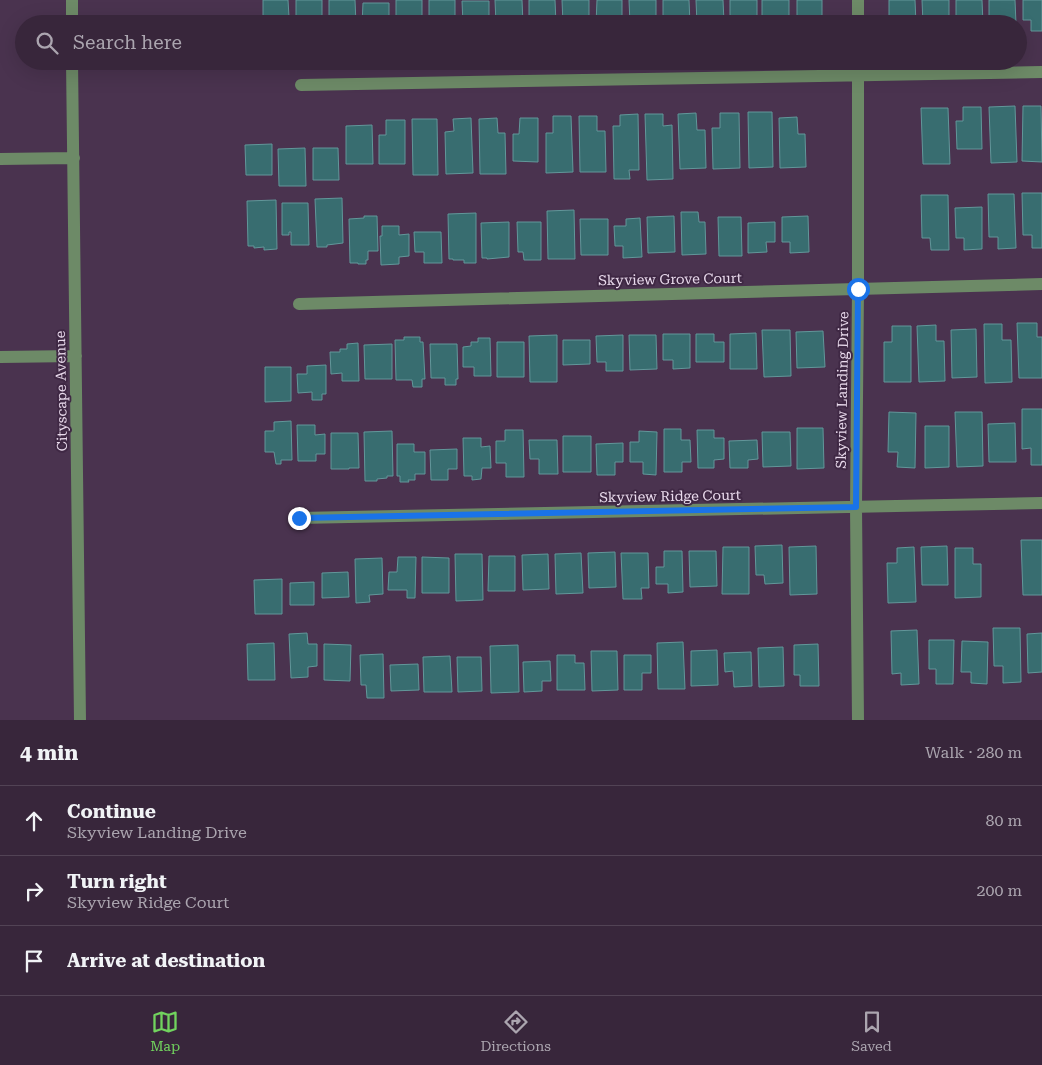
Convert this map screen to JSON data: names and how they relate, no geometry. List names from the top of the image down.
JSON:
{
  "streets": {
    "street": [
      "Skyview Grove Court",
      "Skyview Landing Drive",
      "Cityscape Avenue",
      "Skyview Ridge Court"
    ]
  },
  "crossings": [
    ["Skyview Grove Court", "Skyview Landing Drive"],
    ["Skyview Landing Drive", "Skyview Ridge Court"]
  ],
  "page": {
    "search": "Search here",
    "heading": ["4 min", "Walk · 280 m"],
    "list": [
      ["Continue", "Skyview Landing Drive", "80 m"],
      ["Turn right", "Skyview Ridge Court", "200 m"],
      "Arrive at destination"
    ],
    "nav": ["Map", "Directions", "Saved"]
  }
}
